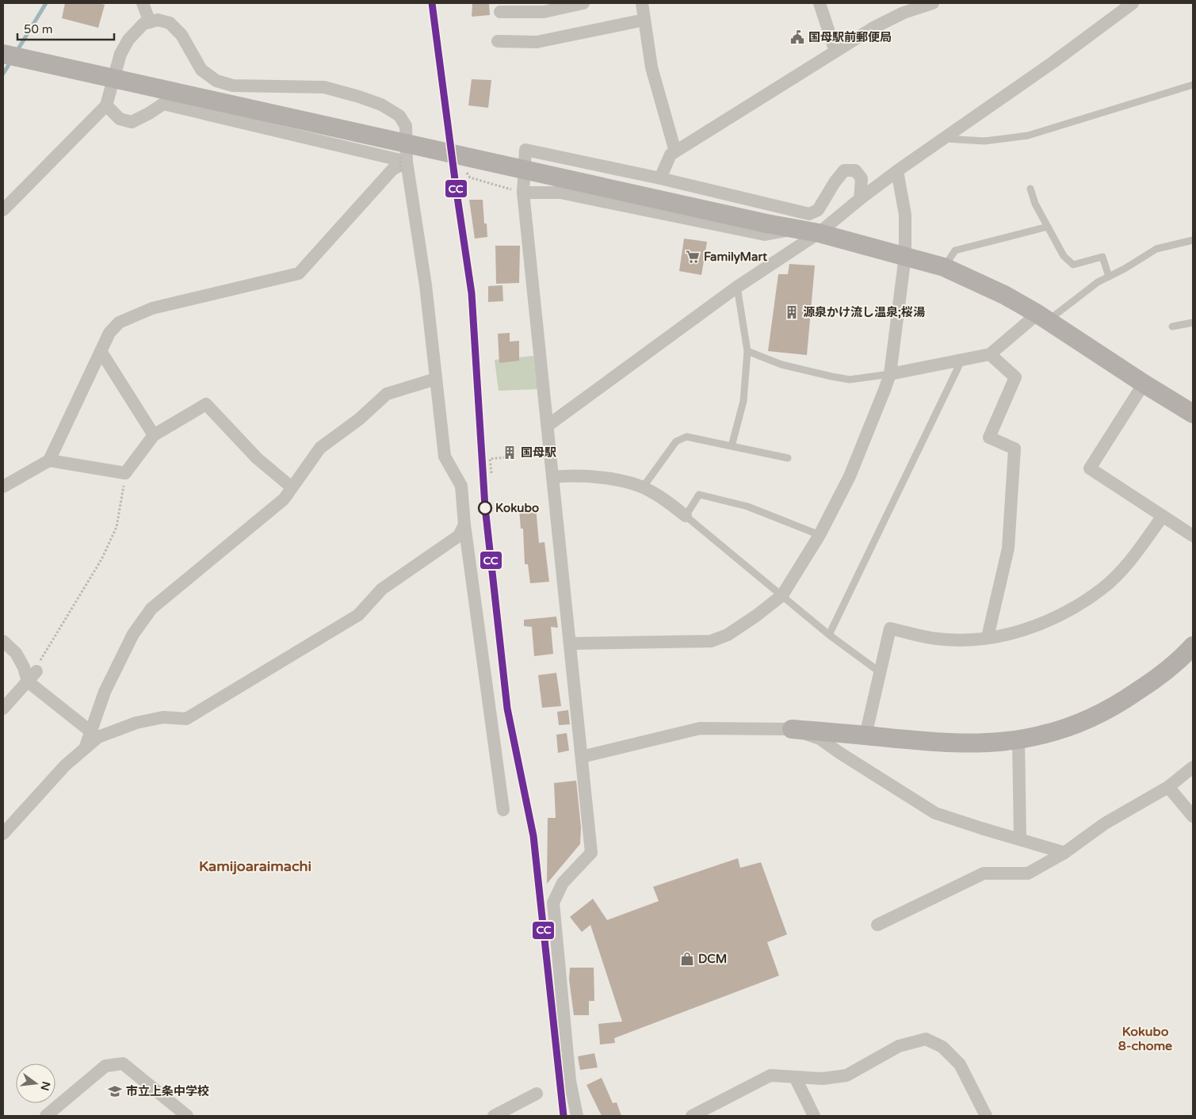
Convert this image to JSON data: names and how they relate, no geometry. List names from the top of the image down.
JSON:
{
  "districts": ["Kamijoaraimachi", "Kokubo 8-chome"],
  "places": {
    "public building": ["国母駅前郵便局"],
    "supermarket": ["FamilyMart"],
    "building": ["源泉かけ流し温泉;桜湯", "国母駅"],
    "other": ["Kokubo"],
    "shop": ["DCM"],
    "school or university": ["市立上条中学校"]
  },
  "lines": ["transit line CC"],
  "scale_bar": "50 m",
  "north": "right"
}
